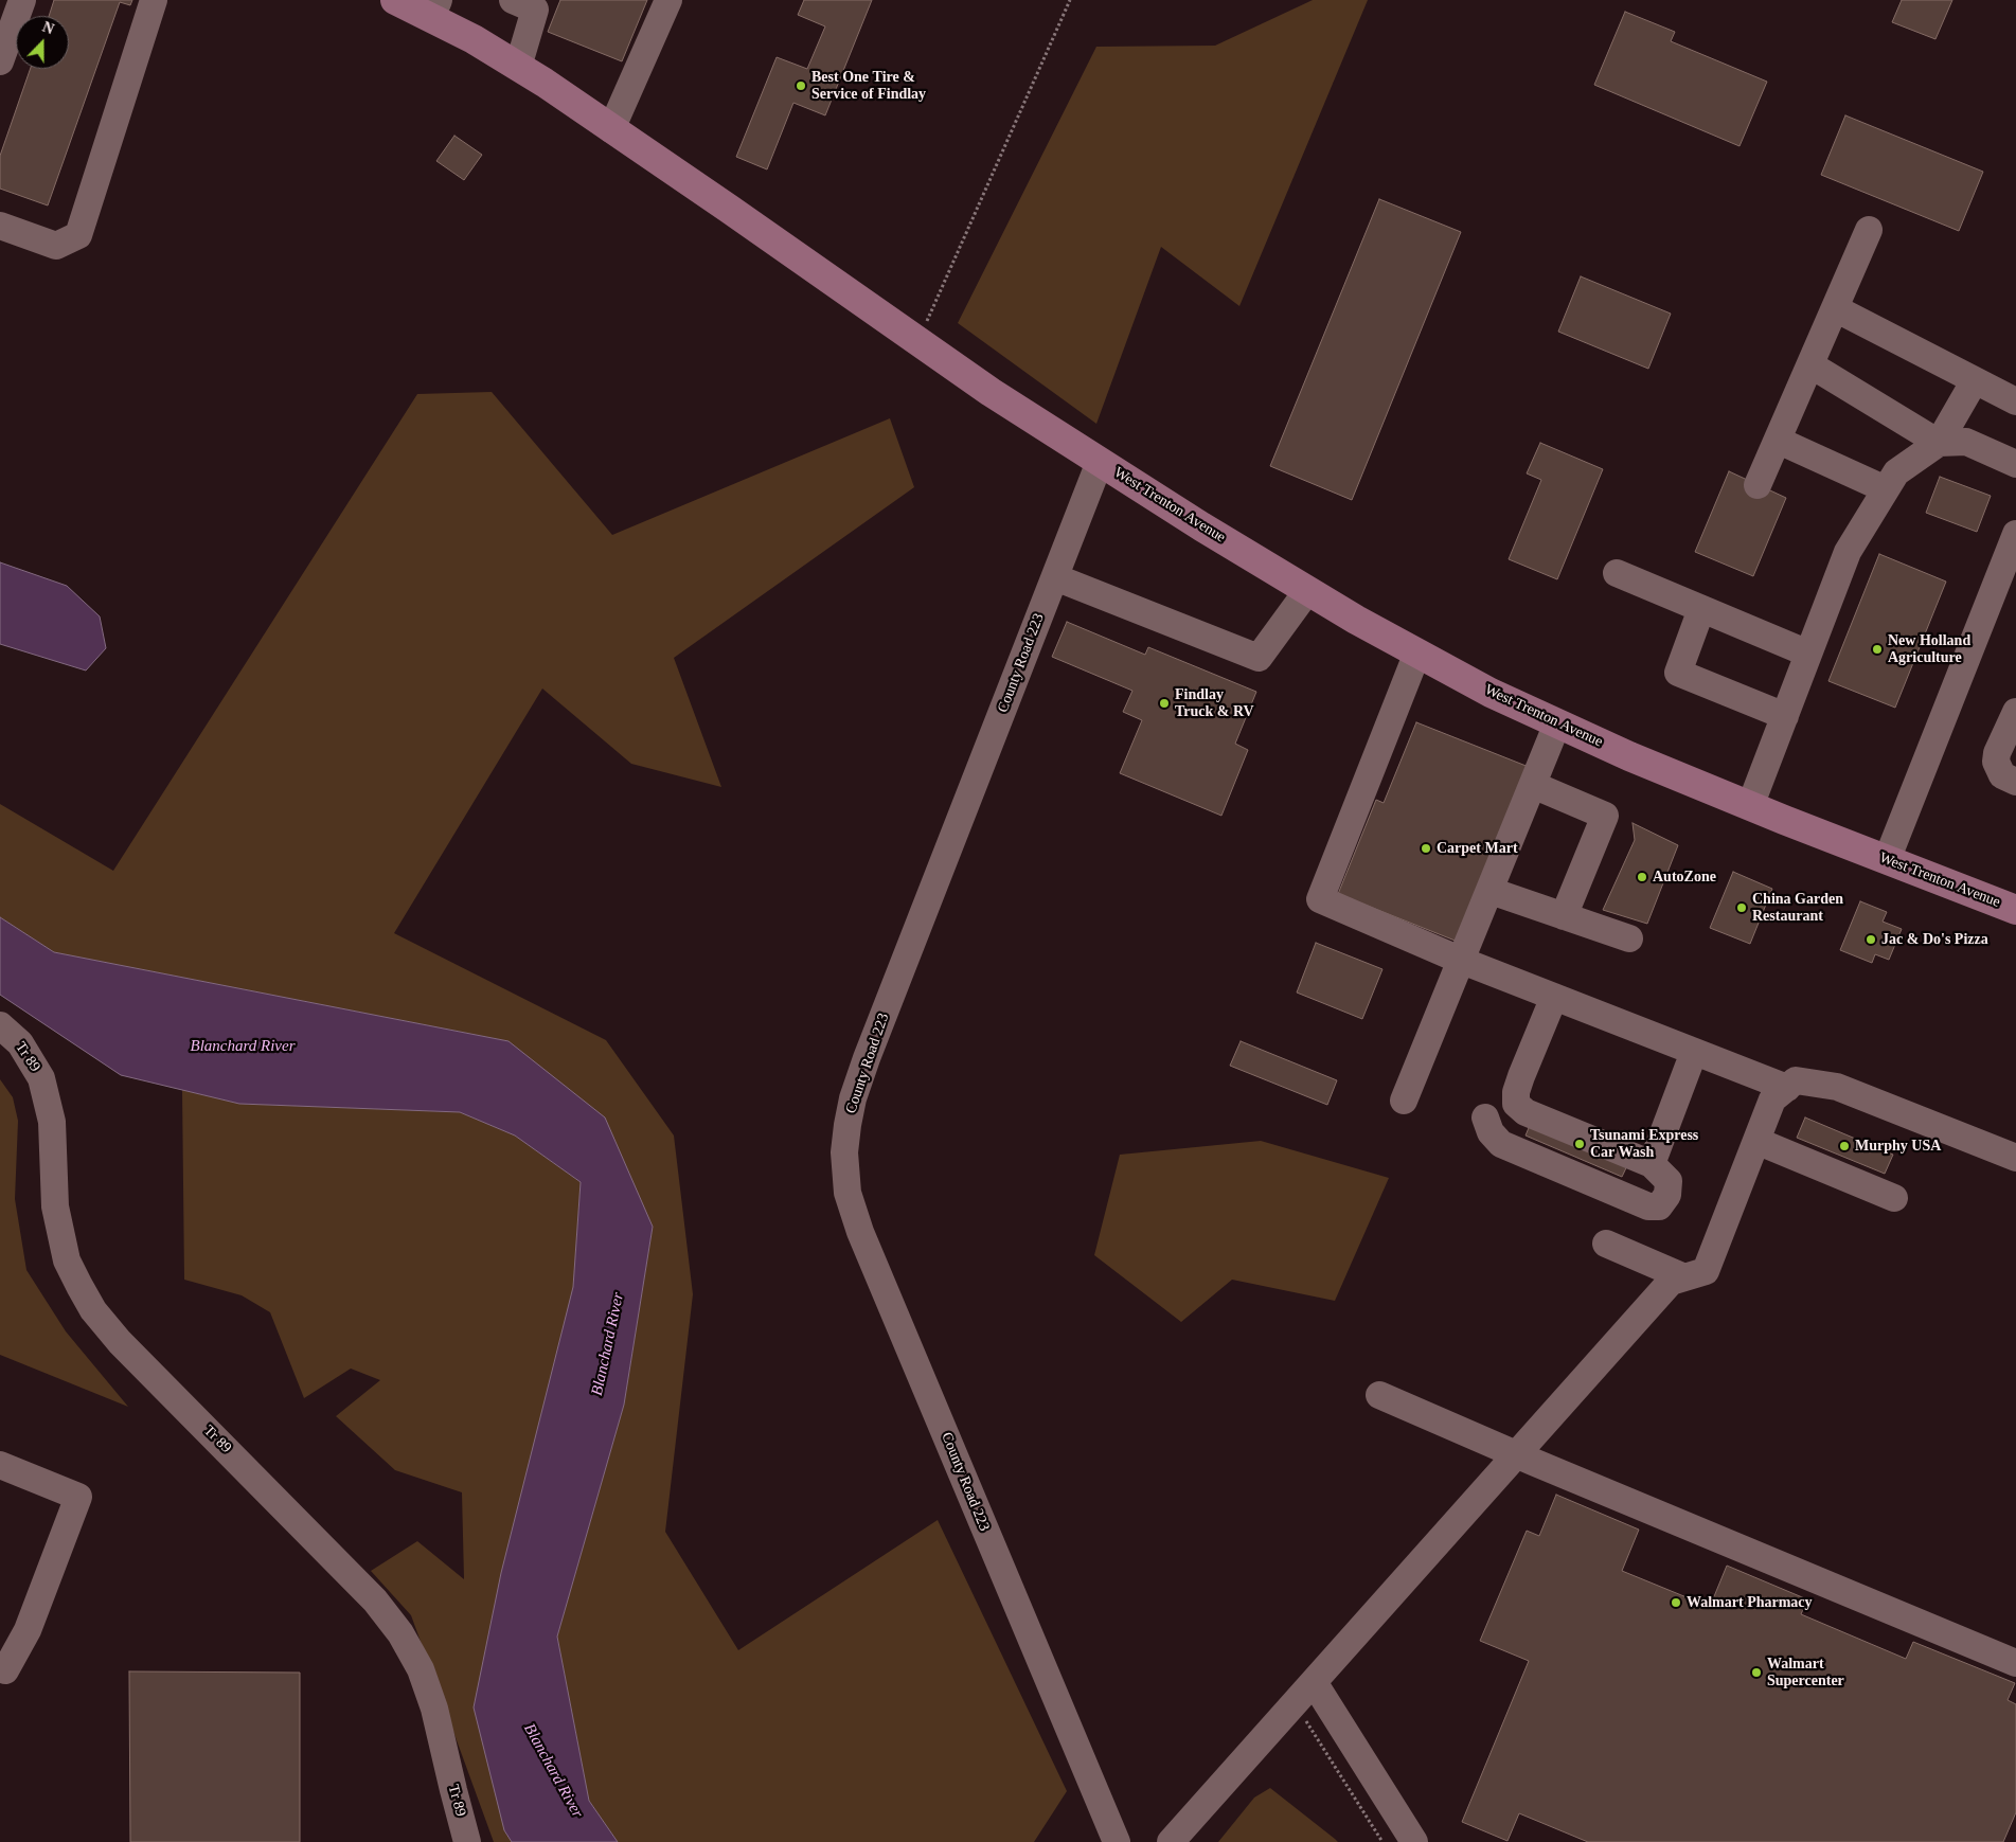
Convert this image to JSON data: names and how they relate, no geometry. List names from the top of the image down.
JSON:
{
  "streets": {
    "main road": ["West Trenton Avenue"],
    "street": ["County Road 223", "Tr 89"]
  },
  "crossings": [
    ["West Trenton Avenue", "County Road 223"]
  ],
  "water": ["Blanchard River"],
  "places": [
    "Best One Tire & Service of Findlay",
    "New Holland Agriculture",
    "Findlay Truck & RV",
    "Carpet Mart",
    "AutoZone",
    "China Garden Restaurant",
    "Jac & Do's Pizza",
    "Tsunami Express Car Wash",
    "Murphy USA",
    "Walmart Pharmacy",
    "Walmart Supercenter"
  ],
  "north": "top"
}
